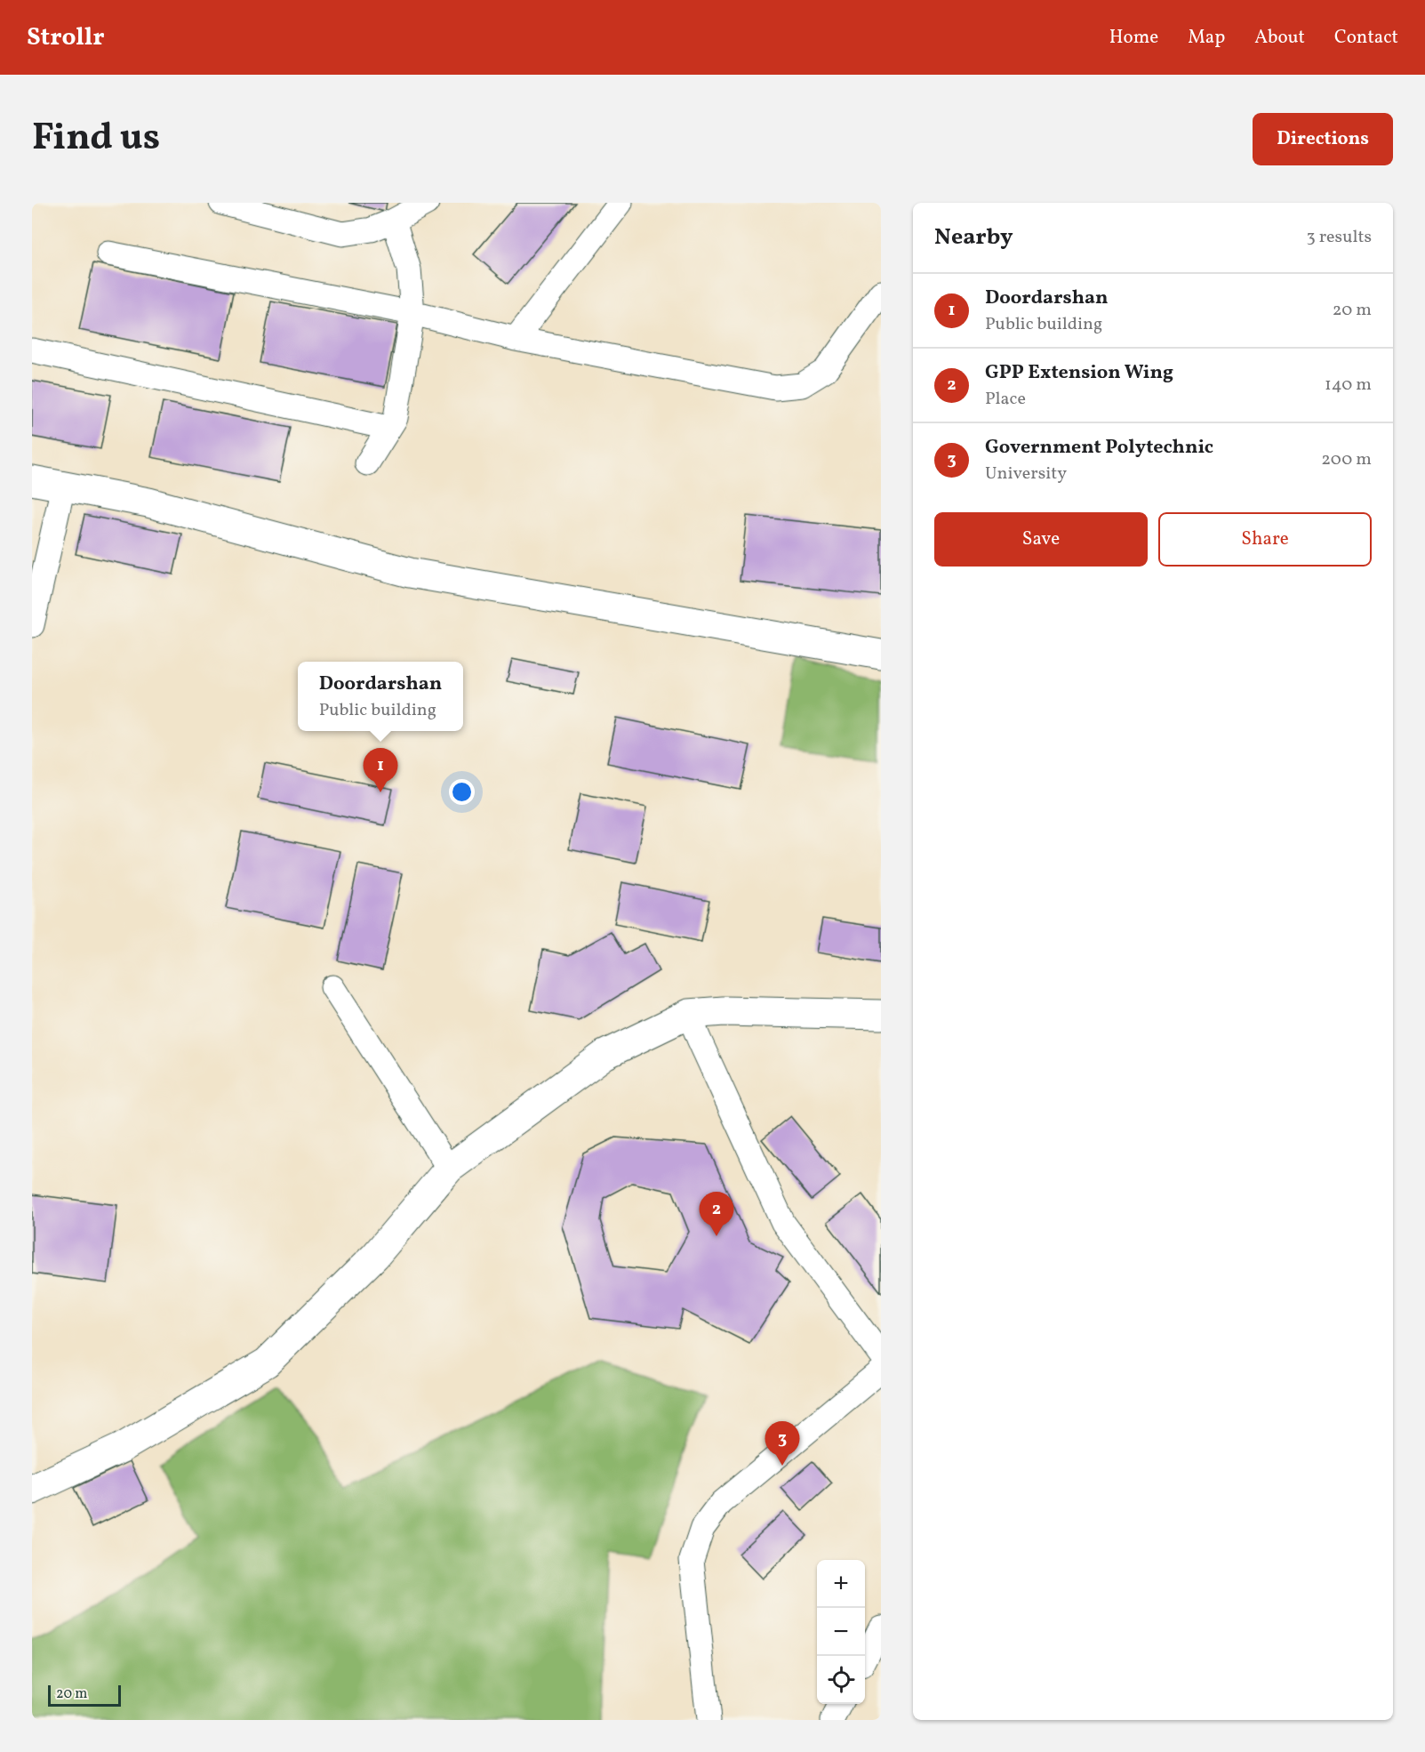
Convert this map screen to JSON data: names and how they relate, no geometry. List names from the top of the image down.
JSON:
{
  "scale_bar": "20 m",
  "page": {
    "header": "Strollr",
    "nav": [
      "Home",
      "Map",
      "About",
      "Contact"
    ],
    "title": "Find us",
    "buttons": [
      "Directions",
      ["Save", "Share"]
    ],
    "heading": ["Nearby", "3 results"],
    "list": [
      {
        "mark": "1",
        "name": "Doordarshan",
        "note": "Public building",
        "value": "20 m"
      },
      {
        "mark": "2",
        "name": "GPP Extension Wing",
        "note": "Place",
        "value": "140 m"
      },
      {
        "mark": "3",
        "name": "Government Polytechnic",
        "note": "University",
        "value": "200 m"
      }
    ],
    "popup": ["Doordarshan", "Public building"],
    "pins": ["1", "2", "3"],
    "map_buttons": ["+", "−"],
    "scale": "20 m"
  }
}
